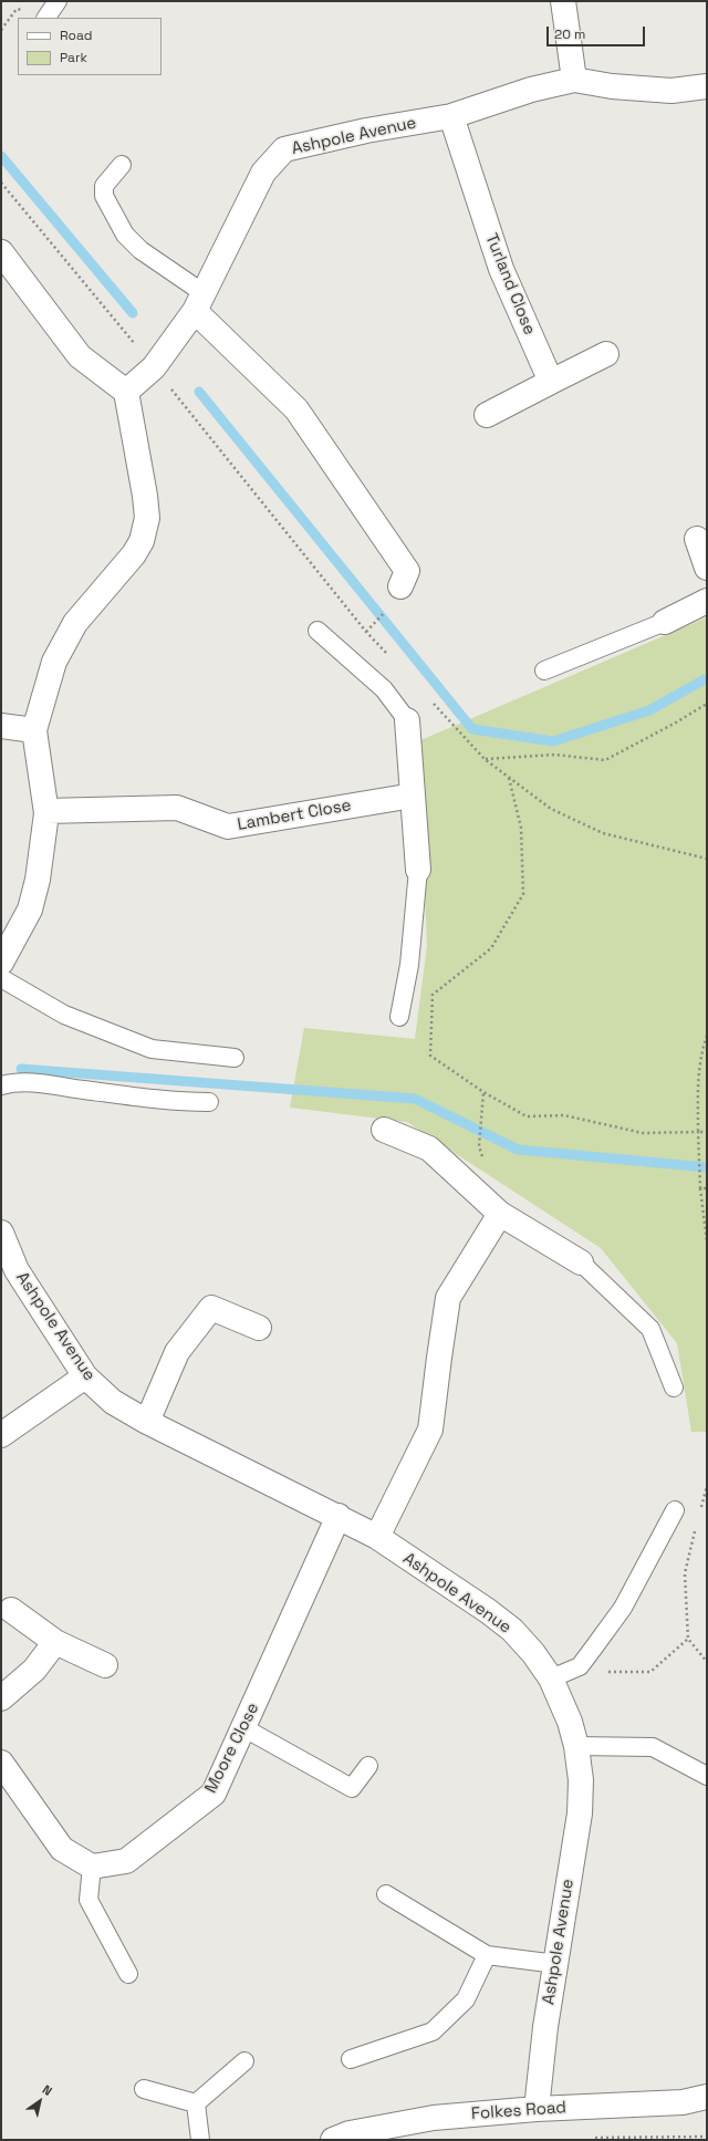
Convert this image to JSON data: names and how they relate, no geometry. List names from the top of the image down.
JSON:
{
  "streets": {
    "street": [
      "Ashpole Avenue",
      "Turland Close",
      "Lambert Close",
      "Moore Close",
      "Folkes Road"
    ]
  },
  "crossings": [
    ["Ashpole Avenue", "Turland Close"],
    ["Ashpole Avenue", "Moore Close"],
    ["Ashpole Avenue", "Folkes Road"]
  ],
  "legend": ["Road", "Park"],
  "scale_bar": "20 m",
  "north": "top right"
}
